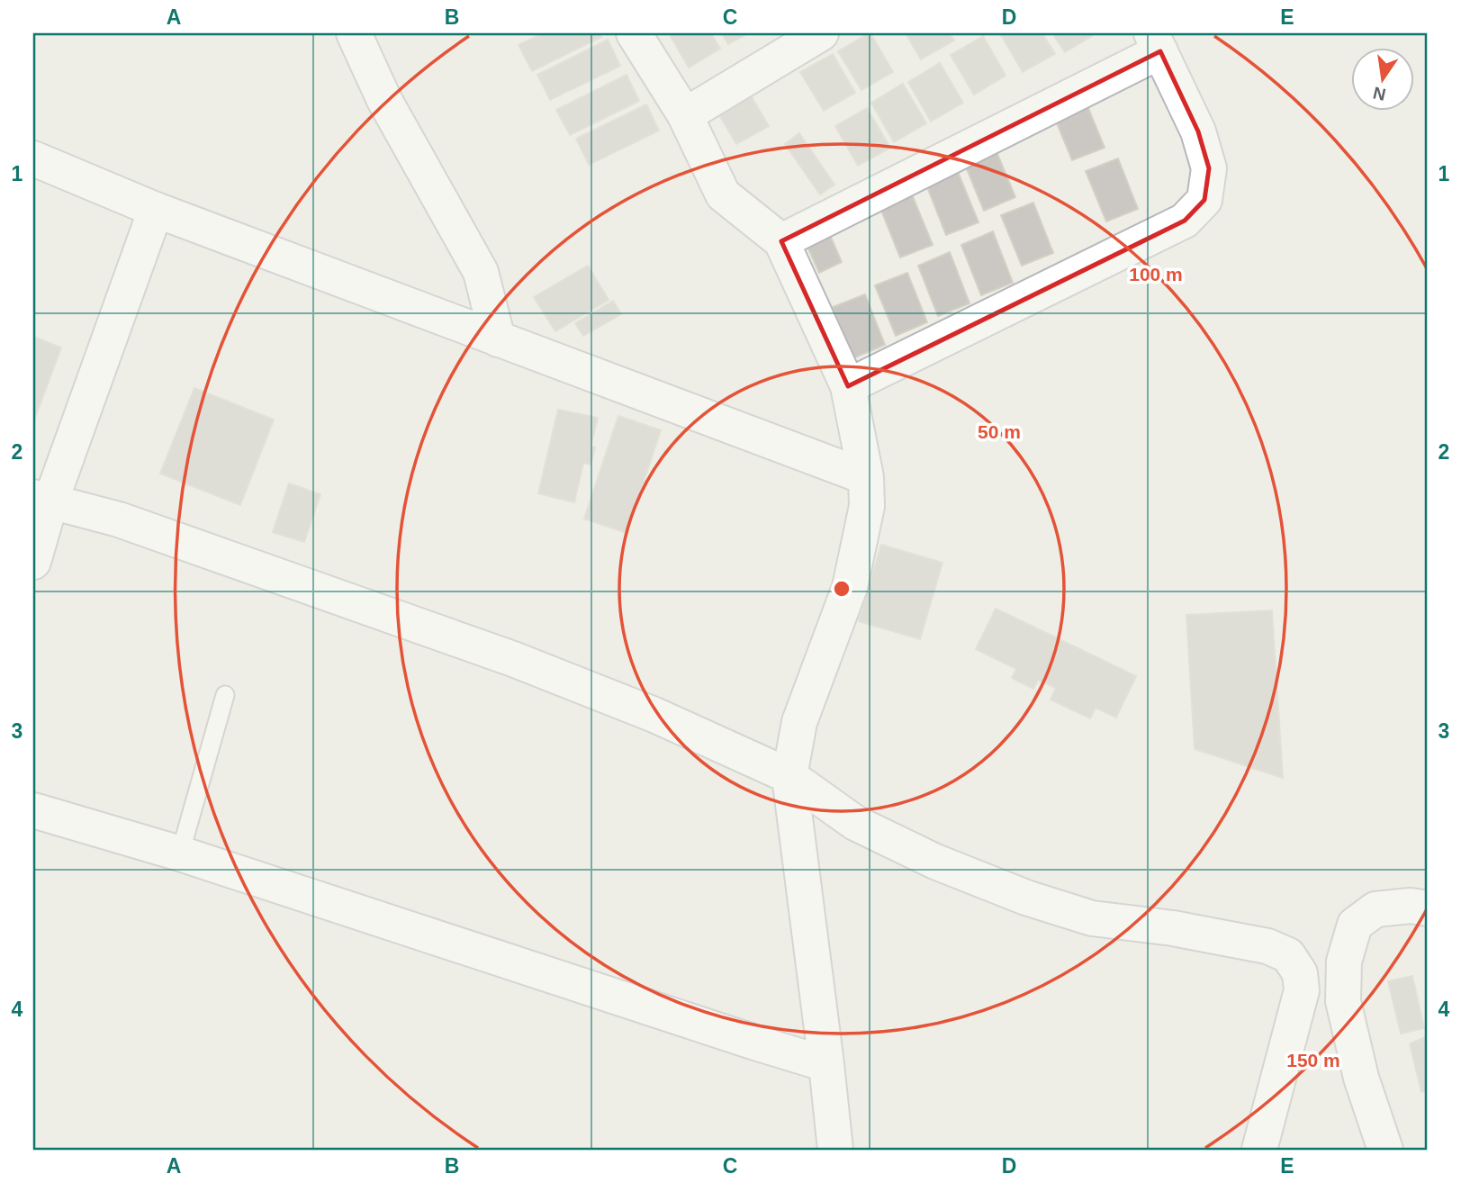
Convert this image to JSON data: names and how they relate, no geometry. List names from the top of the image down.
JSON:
{
  "north": "bottom",
  "grid": {
    "columns": [
      "A",
      "B",
      "C",
      "D",
      "E"
    ],
    "rows": [
      "1",
      "2",
      "3",
      "4"
    ]
  },
  "rings": ["100 m", "50 m", "150 m"]
}
